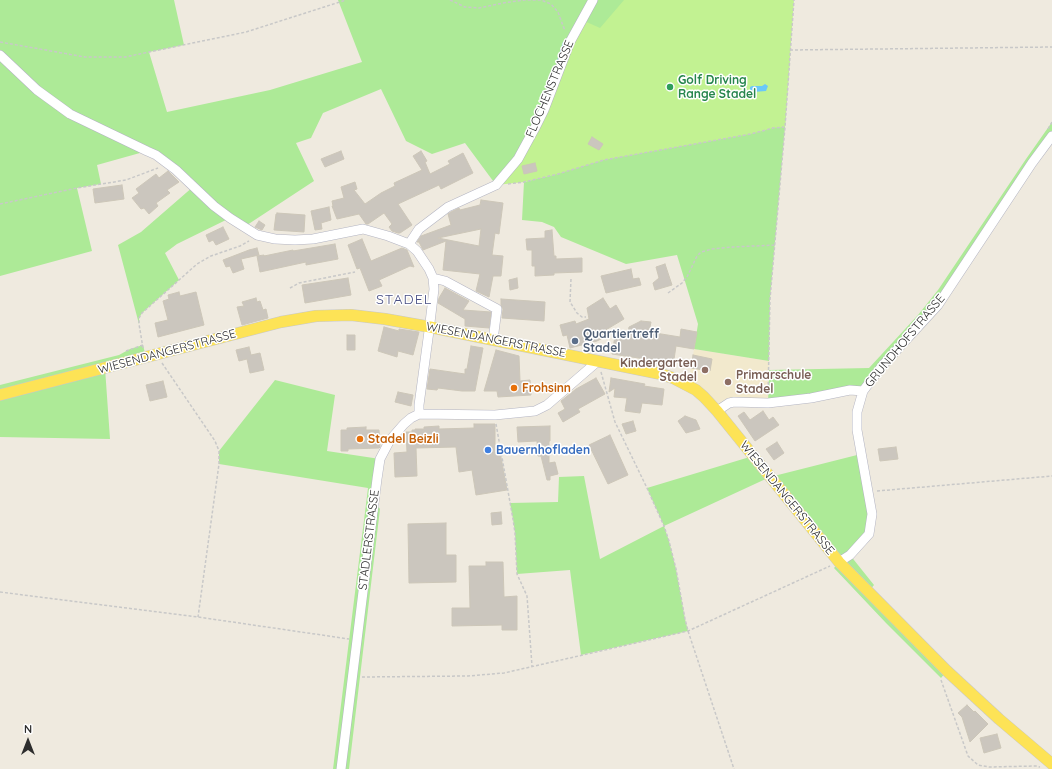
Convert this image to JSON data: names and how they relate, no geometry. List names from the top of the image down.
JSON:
{
  "streets": {
    "main road": ["WIESENDANGERSTRASSE"],
    "street": ["FLOCHENSTRASSE", "GRUNDHOFSTRASSE", "STADLERSTRASSE"]
  },
  "crossings": [
    ["WIESENDANGERSTRASSE", "GRUNDHOFSTRASSE"]
  ],
  "districts": ["STADEL"],
  "places": [
    "Golf Driving Range Stadel",
    "Quartiertreff Stadel",
    "Kindergarten Stadel",
    "Primarschule Stadel",
    "Frohsinn",
    "Stadel Beizli",
    "Bauernhofladen"
  ],
  "north": "top"
}
